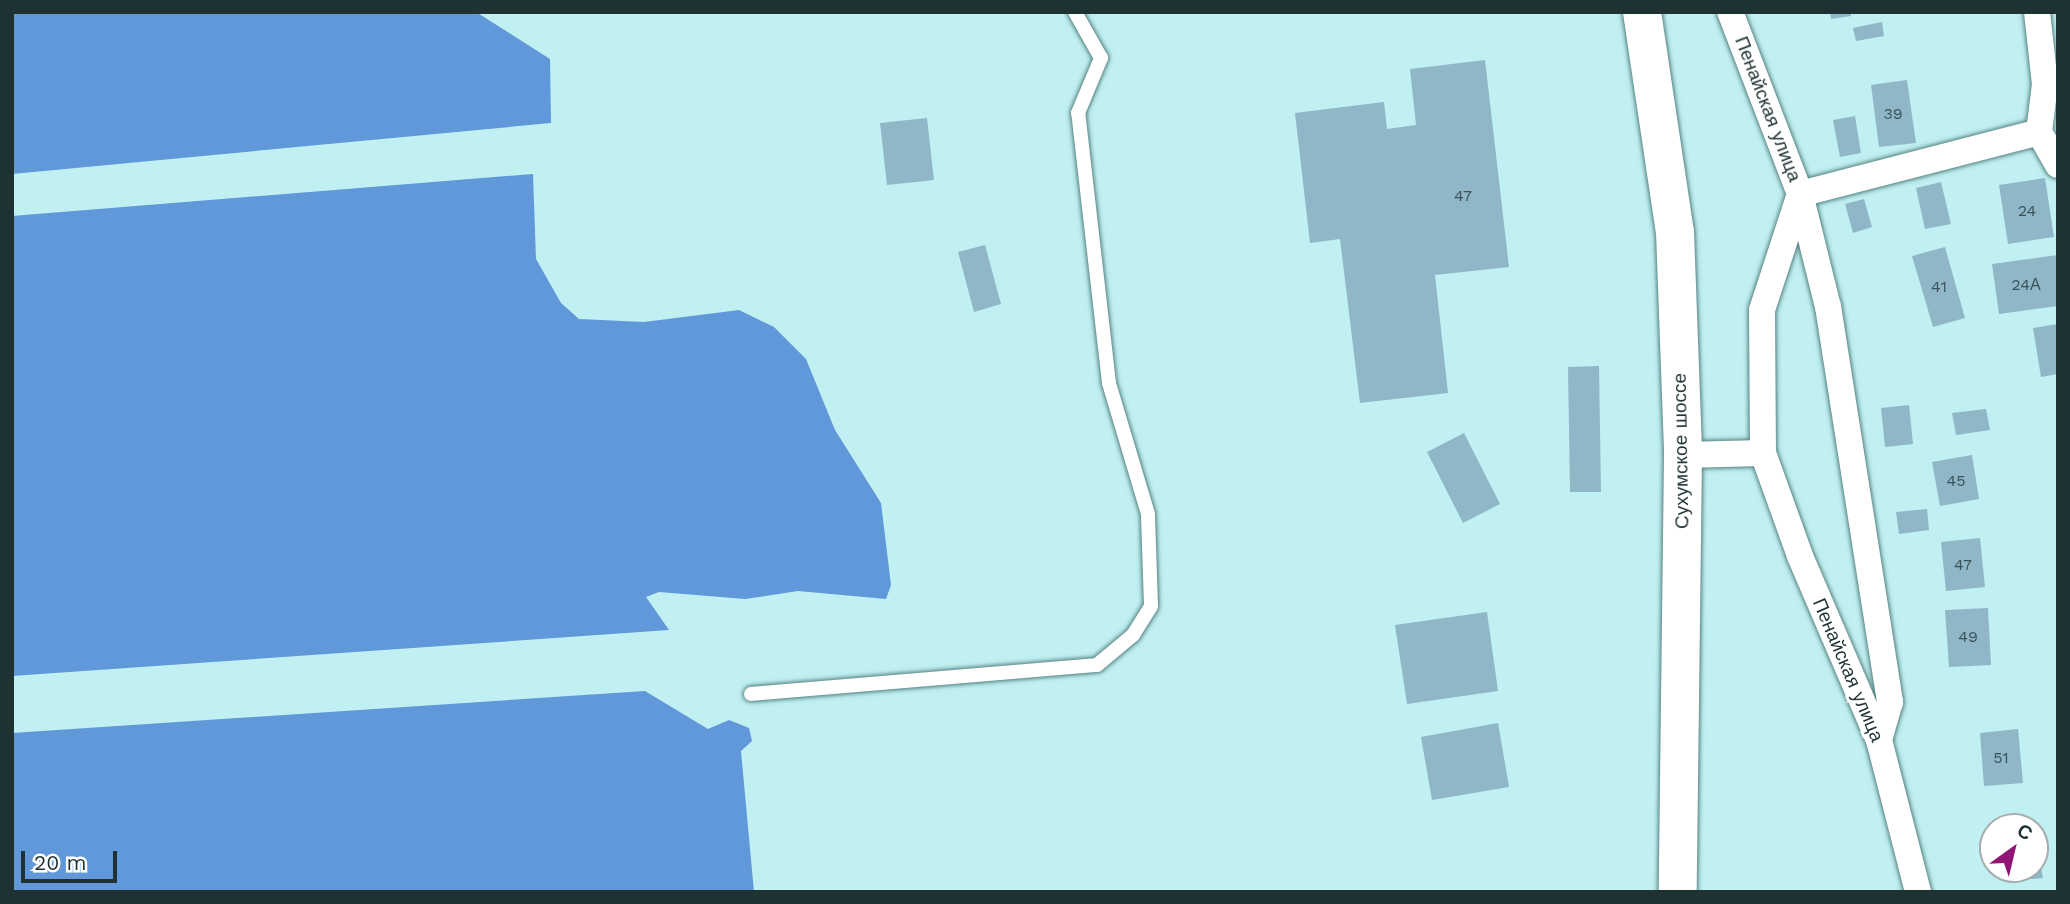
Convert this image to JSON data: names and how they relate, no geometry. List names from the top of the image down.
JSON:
{
  "streets": {
    "highway": ["Сухумское шоссе"],
    "street": ["Пенайская улица"]
  },
  "house_numbers": [
    "39",
    "47",
    "24",
    "24А",
    "41",
    "45",
    "47",
    "49",
    "51"
  ],
  "scale_bar": "20 m",
  "north": "top right"
}
